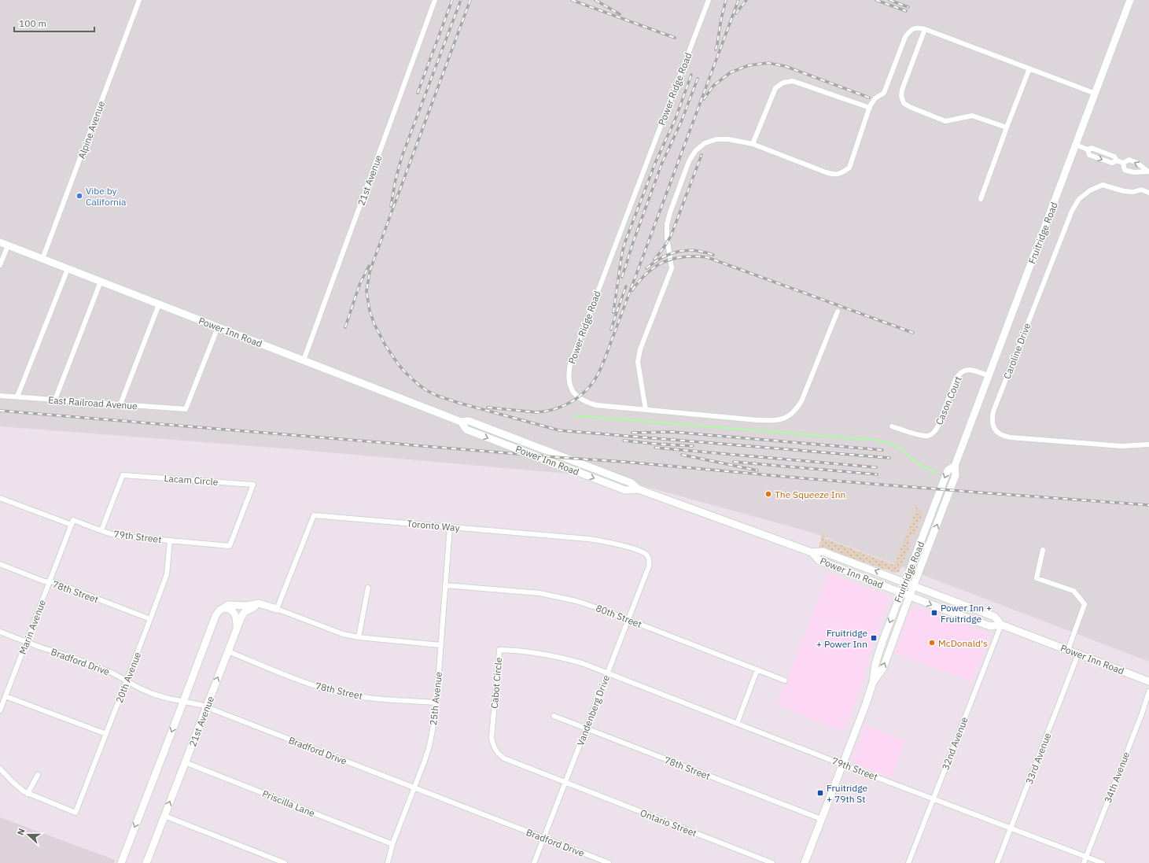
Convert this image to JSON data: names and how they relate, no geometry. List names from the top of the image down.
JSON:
{
  "streets": {
    "main road": ["21st Avenue", "Fruitridge Road", "Power Inn Road"],
    "street": [
      "Power Ridge Road",
      "Alpine Avenue",
      "Caroline Drive",
      "Cason Court",
      "East Railroad Avenue",
      "Lacam Circle",
      "Toronto Way",
      "79th Street",
      "78th Street",
      "80th Street",
      "Marin Avenue",
      "Bradford Drive",
      "20th Avenue",
      "Cabot Circle",
      "25th Avenue",
      "Vandenberg Drive",
      "32nd Avenue",
      "33rd Avenue",
      "34th Avenue",
      "Priscilla Lane",
      "Ontario Street"
    ]
  },
  "crossings": [
    ["Alpine Avenue", "Power Inn Road"],
    ["21st Avenue", "Power Inn Road"],
    ["21st Avenue", "78th Street"],
    ["21st Avenue", "Bradford Drive"],
    ["21st Avenue", "Priscilla Lane"],
    ["Fruitridge Road", "Power Inn Road"],
    ["Fruitridge Road", "Cason Court"],
    ["Fruitridge Road", "79th Street"],
    ["Fruitridge Road", "78th Street"],
    ["Power Inn Road", "East Railroad Avenue"],
    ["Power Inn Road", "32nd Avenue"],
    ["Power Inn Road", "33rd Avenue"],
    ["Lacam Circle", "79th Street"],
    ["Toronto Way", "25th Avenue"],
    ["Toronto Way", "Vandenberg Drive"],
    ["79th Street", "Marin Avenue"],
    ["79th Street", "20th Avenue"],
    ["79th Street", "Cabot Circle"],
    ["79th Street", "Vandenberg Drive"],
    ["79th Street", "32nd Avenue"],
    ["79th Street", "33rd Avenue"],
    ["79th Street", "34th Avenue"],
    ["78th Street", "Marin Avenue"],
    ["78th Street", "20th Avenue"],
    ["78th Street", "25th Avenue"],
    ["78th Street", "Vandenberg Drive"],
    ["80th Street", "25th Avenue"],
    ["80th Street", "Vandenberg Drive"],
    ["Marin Avenue", "Bradford Drive"],
    ["Bradford Drive", "20th Avenue"],
    ["Bradford Drive", "25th Avenue"],
    ["Bradford Drive", "Vandenberg Drive"],
    ["Cabot Circle", "Vandenberg Drive"],
    ["Cabot Circle", "Ontario Street"],
    ["25th Avenue", "Priscilla Lane"],
    ["Vandenberg Drive", "Ontario Street"]
  ],
  "places": {
    "other": ["Vibe by California", "The Squeeze Inn", "McDonald's"],
    "transit": ["Power Inn + Fruitridge", "Fruitridge + Power Inn", "Fruitridge + 79th St"]
  },
  "scale_bar": "100 m",
  "north": "left"
}
